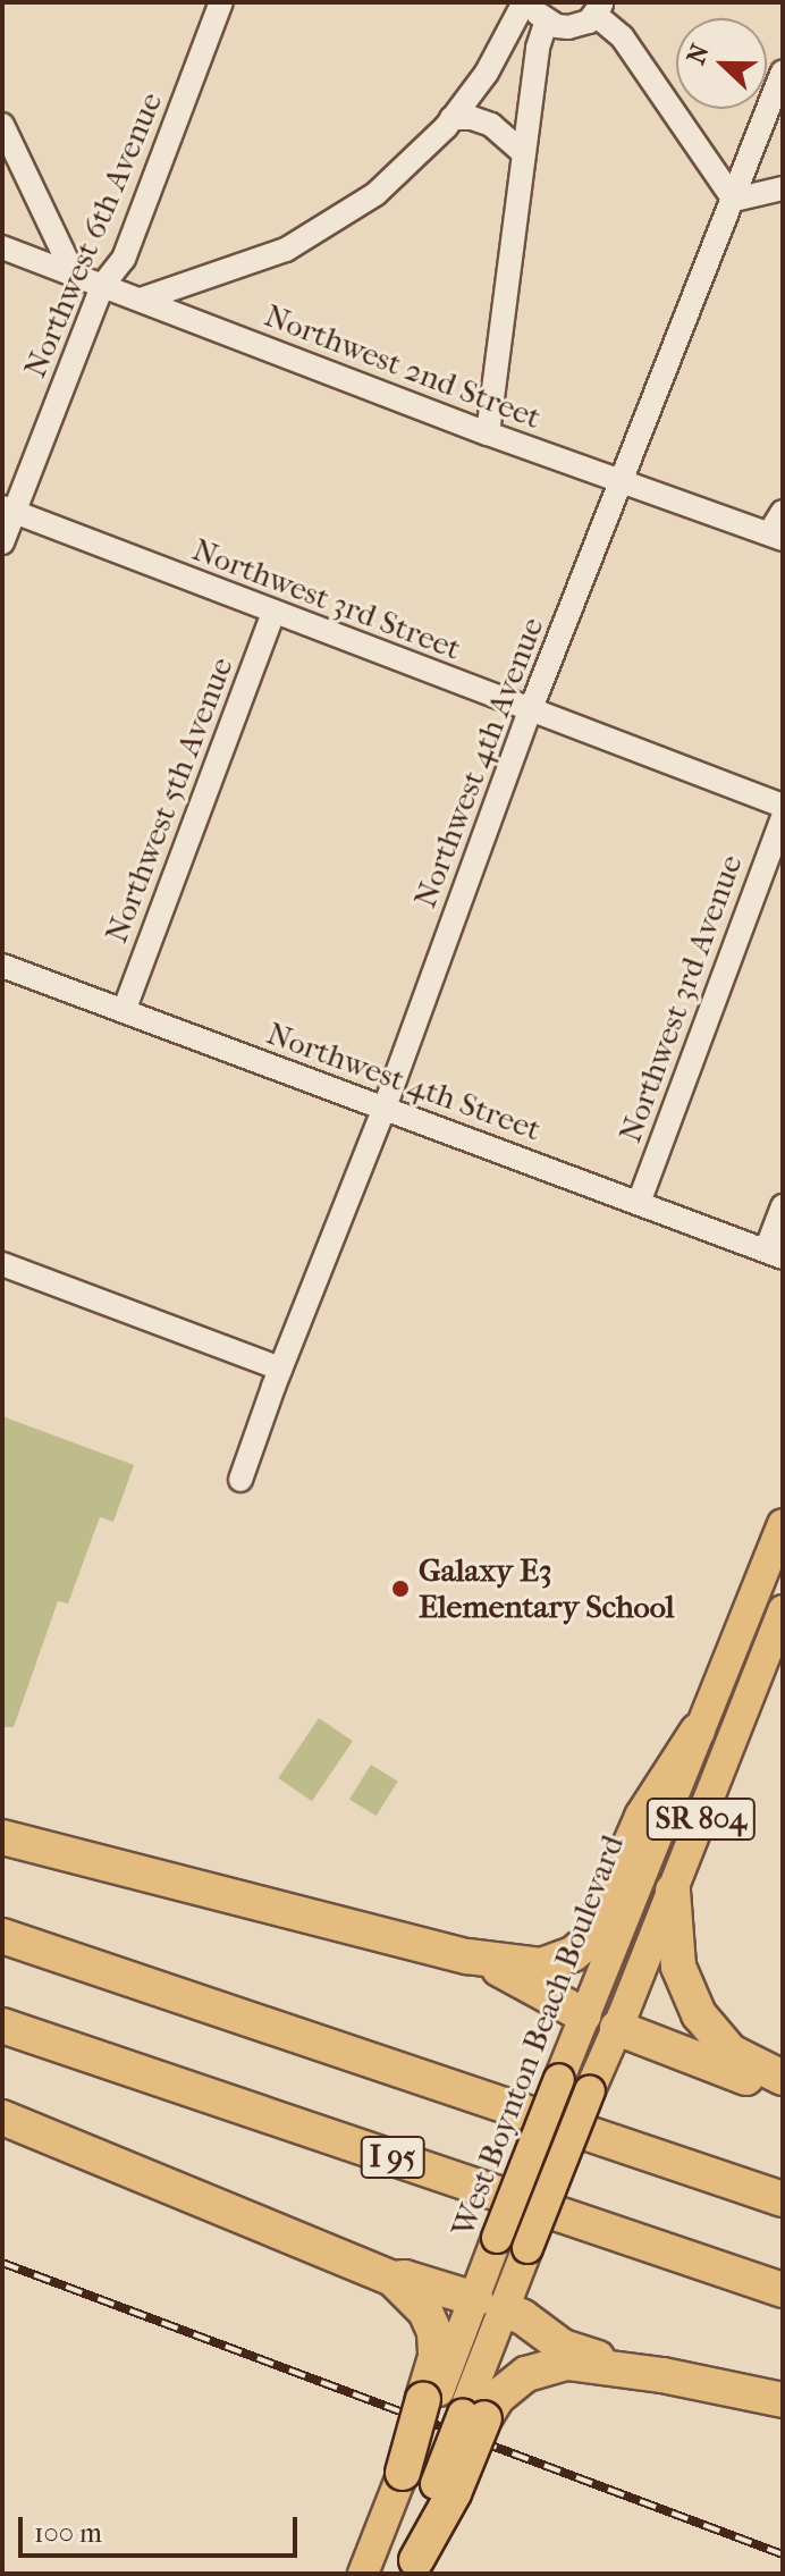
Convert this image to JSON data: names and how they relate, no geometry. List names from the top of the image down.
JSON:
{
  "streets": {
    "highway": ["I 95"],
    "main road": ["SR 804", "West Boynton Beach Boulevard"],
    "street": [
      "Northwest 6th Avenue",
      "Northwest 2nd Street",
      "Northwest 3rd Street",
      "Northwest 4th Avenue",
      "Northwest 5th Avenue",
      "Northwest 3rd Avenue",
      "Northwest 4th Street"
    ]
  },
  "crossings": [
    ["Northwest 6th Avenue", "Northwest 2nd Street"],
    ["Northwest 6th Avenue", "Northwest 3rd Street"],
    ["Northwest 2nd Street", "Northwest 4th Avenue"],
    ["Northwest 3rd Street", "Northwest 4th Avenue"],
    ["Northwest 3rd Street", "Northwest 5th Avenue"],
    ["Northwest 4th Avenue", "Northwest 4th Street"],
    ["Northwest 5th Avenue", "Northwest 4th Street"],
    ["Northwest 3rd Avenue", "Northwest 4th Street"]
  ],
  "places": ["Galaxy E3 Elementary School"],
  "scale_bar": "100 m",
  "north": "left"
}
